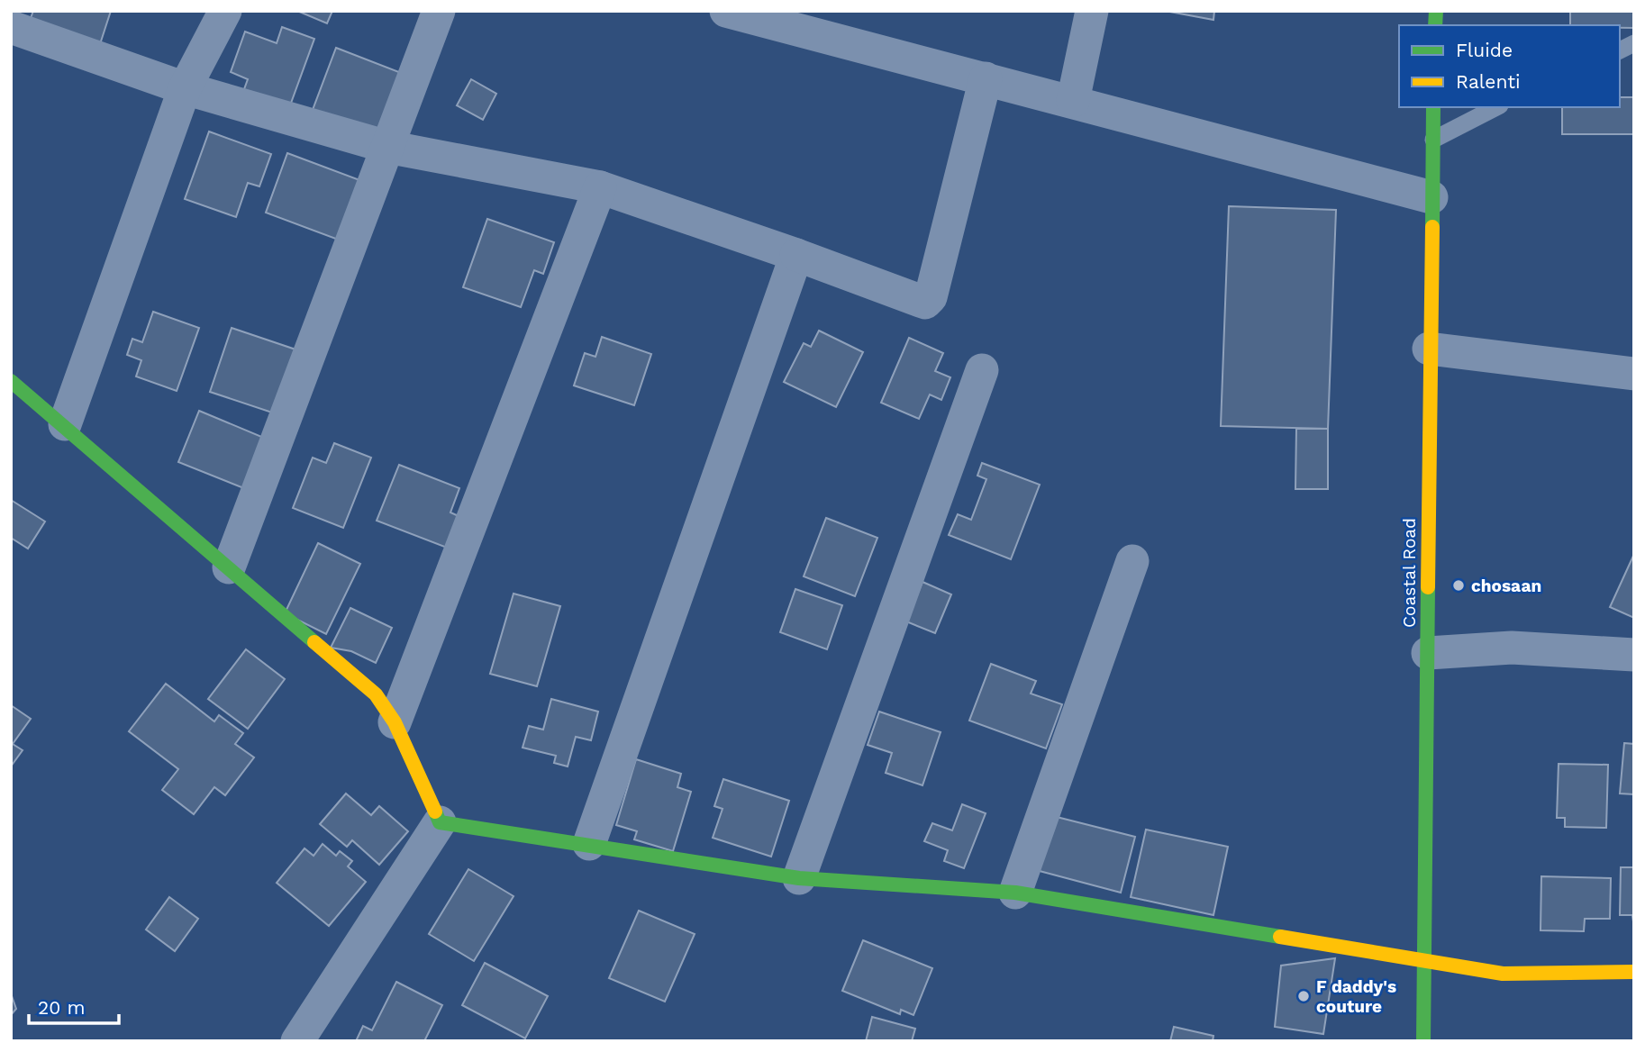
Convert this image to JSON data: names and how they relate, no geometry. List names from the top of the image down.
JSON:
{
  "streets": {
    "street": ["Coastal Road"]
  },
  "places": ["chosaan", "F daddy's couture"],
  "legend": ["Fluide", "Ralenti"],
  "scale_bar": "20 m"
}
